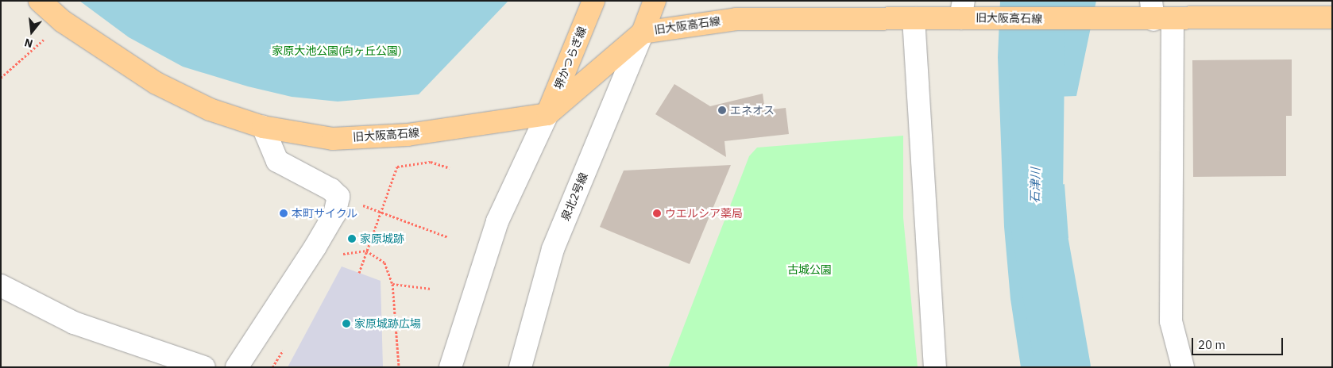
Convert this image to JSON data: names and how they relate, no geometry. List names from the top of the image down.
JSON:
{
  "streets": {
    "main road": ["旧大阪高石線", "堺かつらぎ線"],
    "street": ["泉北2号線"]
  },
  "crossings": [
    ["旧大阪高石線", "堺かつらぎ線"],
    ["旧大阪高石線", "泉北2号線"]
  ],
  "water": ["石津川"],
  "parks": ["家原大池公園(向ヶ丘公園)", "古城公園"],
  "places": [
    "エネオス",
    "本町サイクル",
    "ウエルシア薬局",
    "家原城跡",
    "家原城跡広場"
  ],
  "scale_bar": "20 m",
  "north": "bottom"
}
